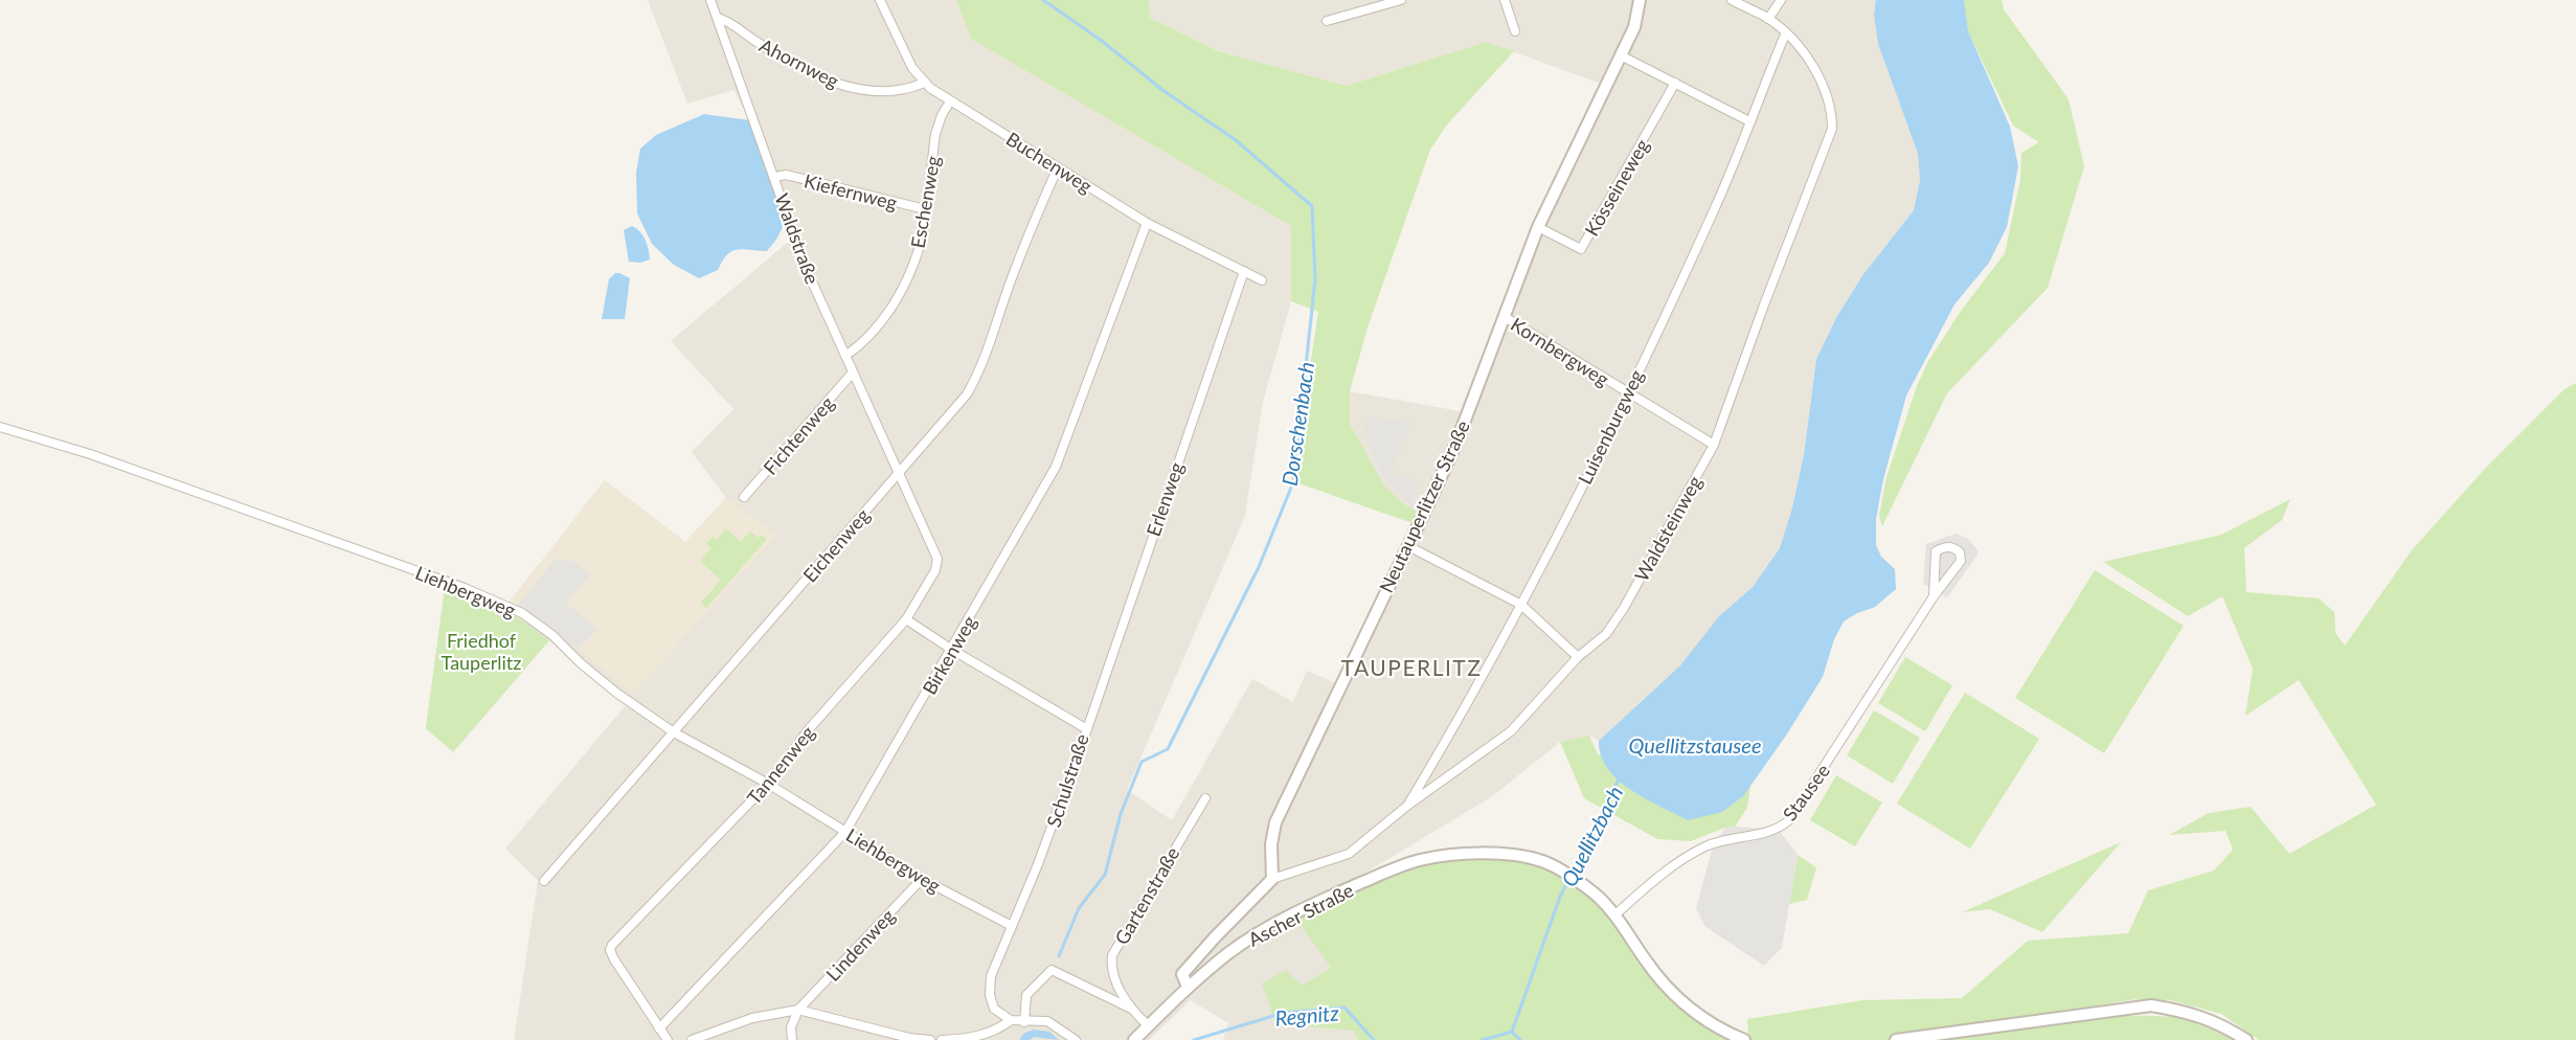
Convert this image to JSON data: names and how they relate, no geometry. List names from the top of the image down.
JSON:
{
  "streets": {
    "street": [
      "Ahornweg",
      "Buchenweg",
      "Kösseineweg",
      "Kiefernweg",
      "Eschenweg",
      "Waldstraße",
      "Kornbergweg",
      "Luisenburgweg",
      "Fichtenweg",
      "Erlenweg",
      "Neutauperlitzer Straße",
      "Waldsteinweg",
      "Eichenweg",
      "Liehbergweg",
      "Birkenweg",
      "Tannenweg",
      "Schulstraße",
      "Stausee",
      "Gartenstraße",
      "Ascher Straße",
      "Lindenweg"
    ]
  },
  "crossings": [
    ["Ahornweg", "Buchenweg"],
    ["Ahornweg", "Waldstraße"],
    ["Buchenweg", "Eschenweg"],
    ["Buchenweg", "Erlenweg"],
    ["Buchenweg", "Eichenweg"],
    ["Buchenweg", "Birkenweg"],
    ["Kösseineweg", "Neutauperlitzer Straße"],
    ["Kiefernweg", "Eschenweg"],
    ["Kiefernweg", "Waldstraße"],
    ["Eschenweg", "Waldstraße"],
    ["Waldstraße", "Fichtenweg"],
    ["Waldstraße", "Eichenweg"],
    ["Waldstraße", "Tannenweg"],
    ["Kornbergweg", "Luisenburgweg"],
    ["Kornbergweg", "Neutauperlitzer Straße"],
    ["Kornbergweg", "Waldsteinweg"],
    ["Luisenburgweg", "Waldsteinweg"],
    ["Erlenweg", "Schulstraße"],
    ["Neutauperlitzer Straße", "Waldsteinweg"],
    ["Eichenweg", "Liehbergweg"],
    ["Eichenweg", "Tannenweg"],
    ["Liehbergweg", "Birkenweg"],
    ["Liehbergweg", "Tannenweg"],
    ["Liehbergweg", "Schulstraße"],
    ["Liehbergweg", "Lindenweg"],
    ["Birkenweg", "Tannenweg"],
    ["Birkenweg", "Schulstraße"],
    ["Tannenweg", "Schulstraße"],
    ["Stausee", "Ascher Straße"],
    ["Gartenstraße", "Ascher Straße"]
  ],
  "districts": ["TAUPERLITZ"],
  "water": [
    "Dorschenbach",
    "Quellitzstausee",
    "Quellitzbach",
    "Regnitz"
  ],
  "parks": ["Friedhof Tauperlitz"]
}
